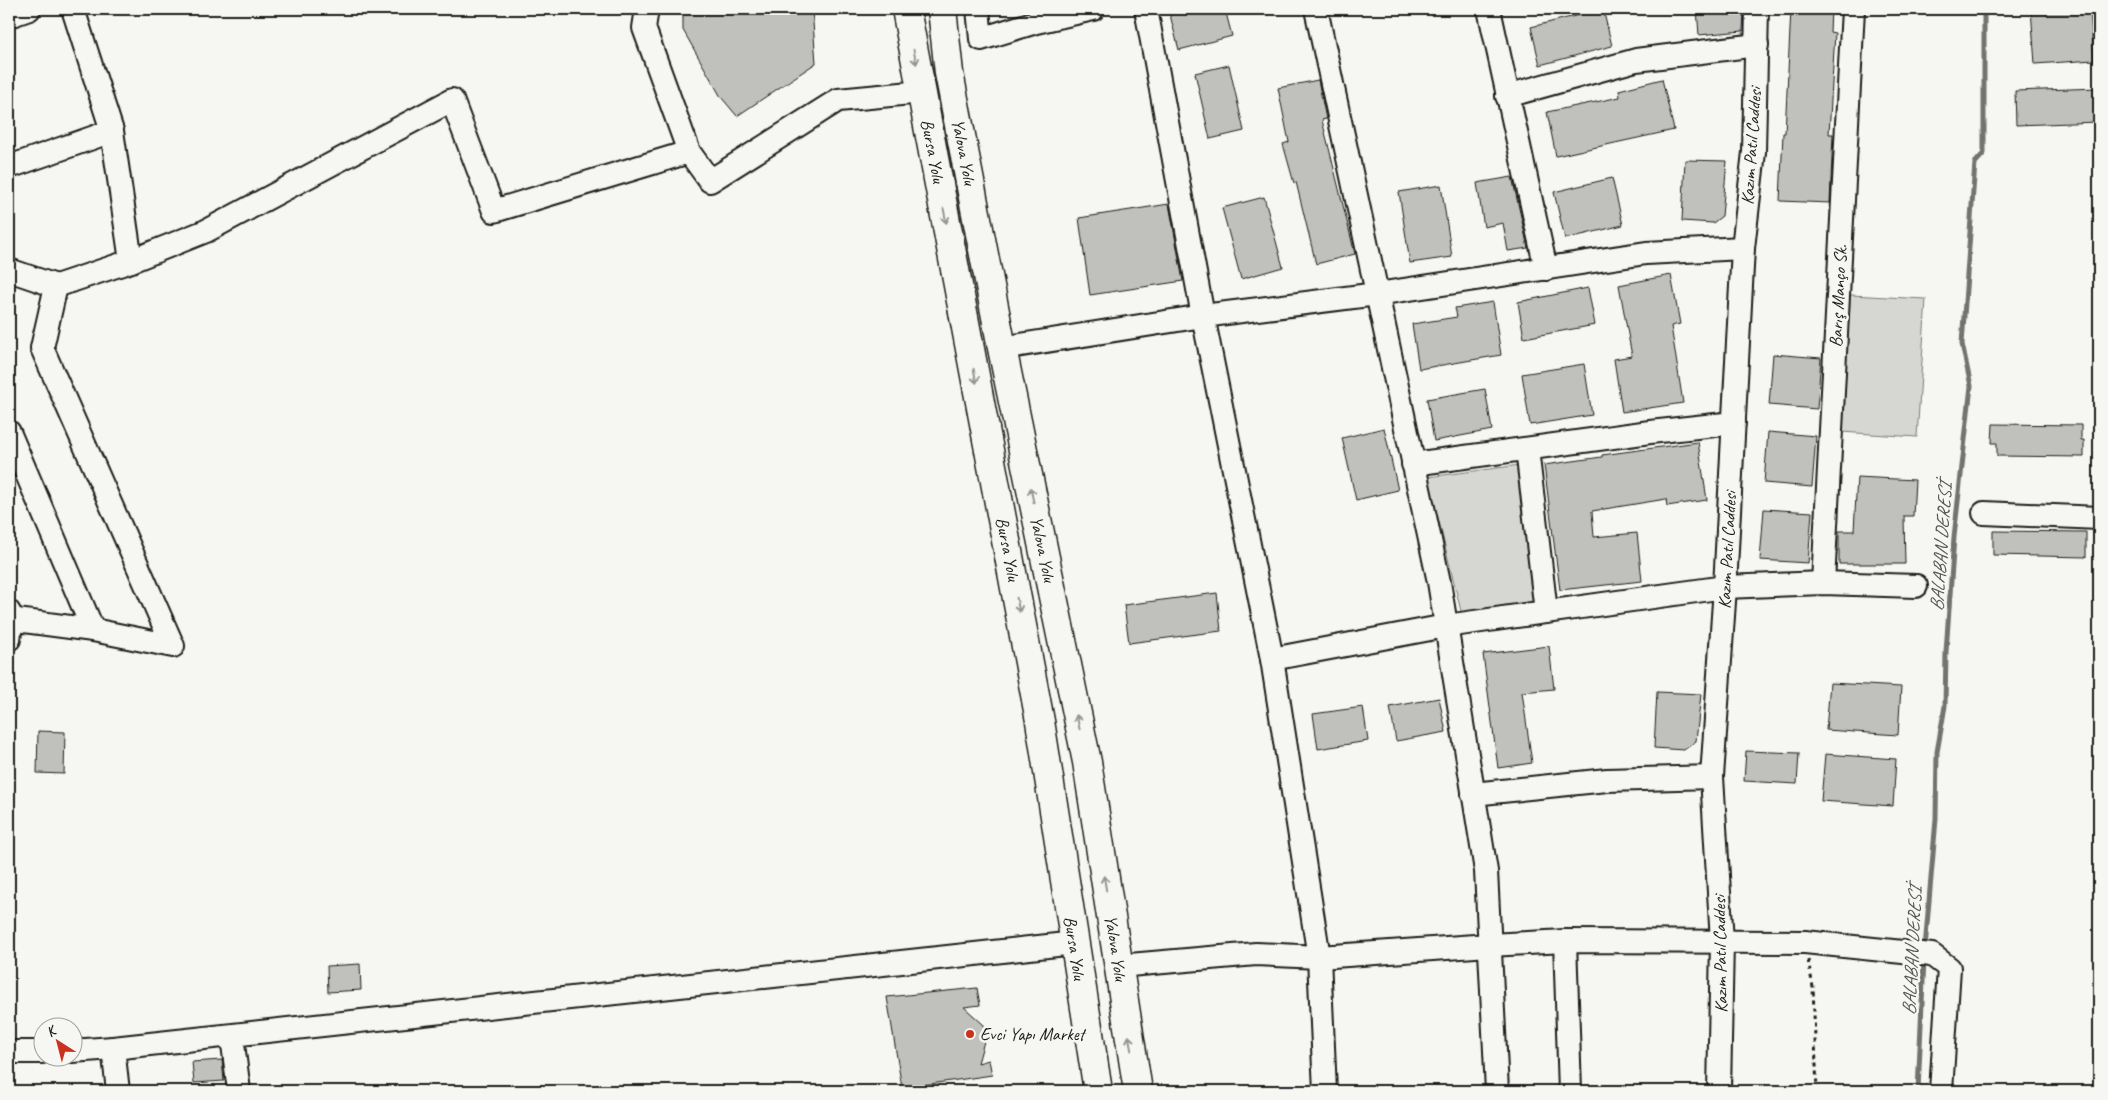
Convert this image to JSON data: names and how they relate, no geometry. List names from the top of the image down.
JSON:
{
  "streets": {
    "highway": ["Bursa Yolu", "Yalova Yolu"],
    "street": ["Kazım Patıl Caddesi", "Barış Manço Sk."]
  },
  "one_way": ["Bursa Yolu", "Yalova Yolu"],
  "water": ["BALABAN DERESİ"],
  "places": ["Evci Yapı Market"],
  "north": "top left"
}
